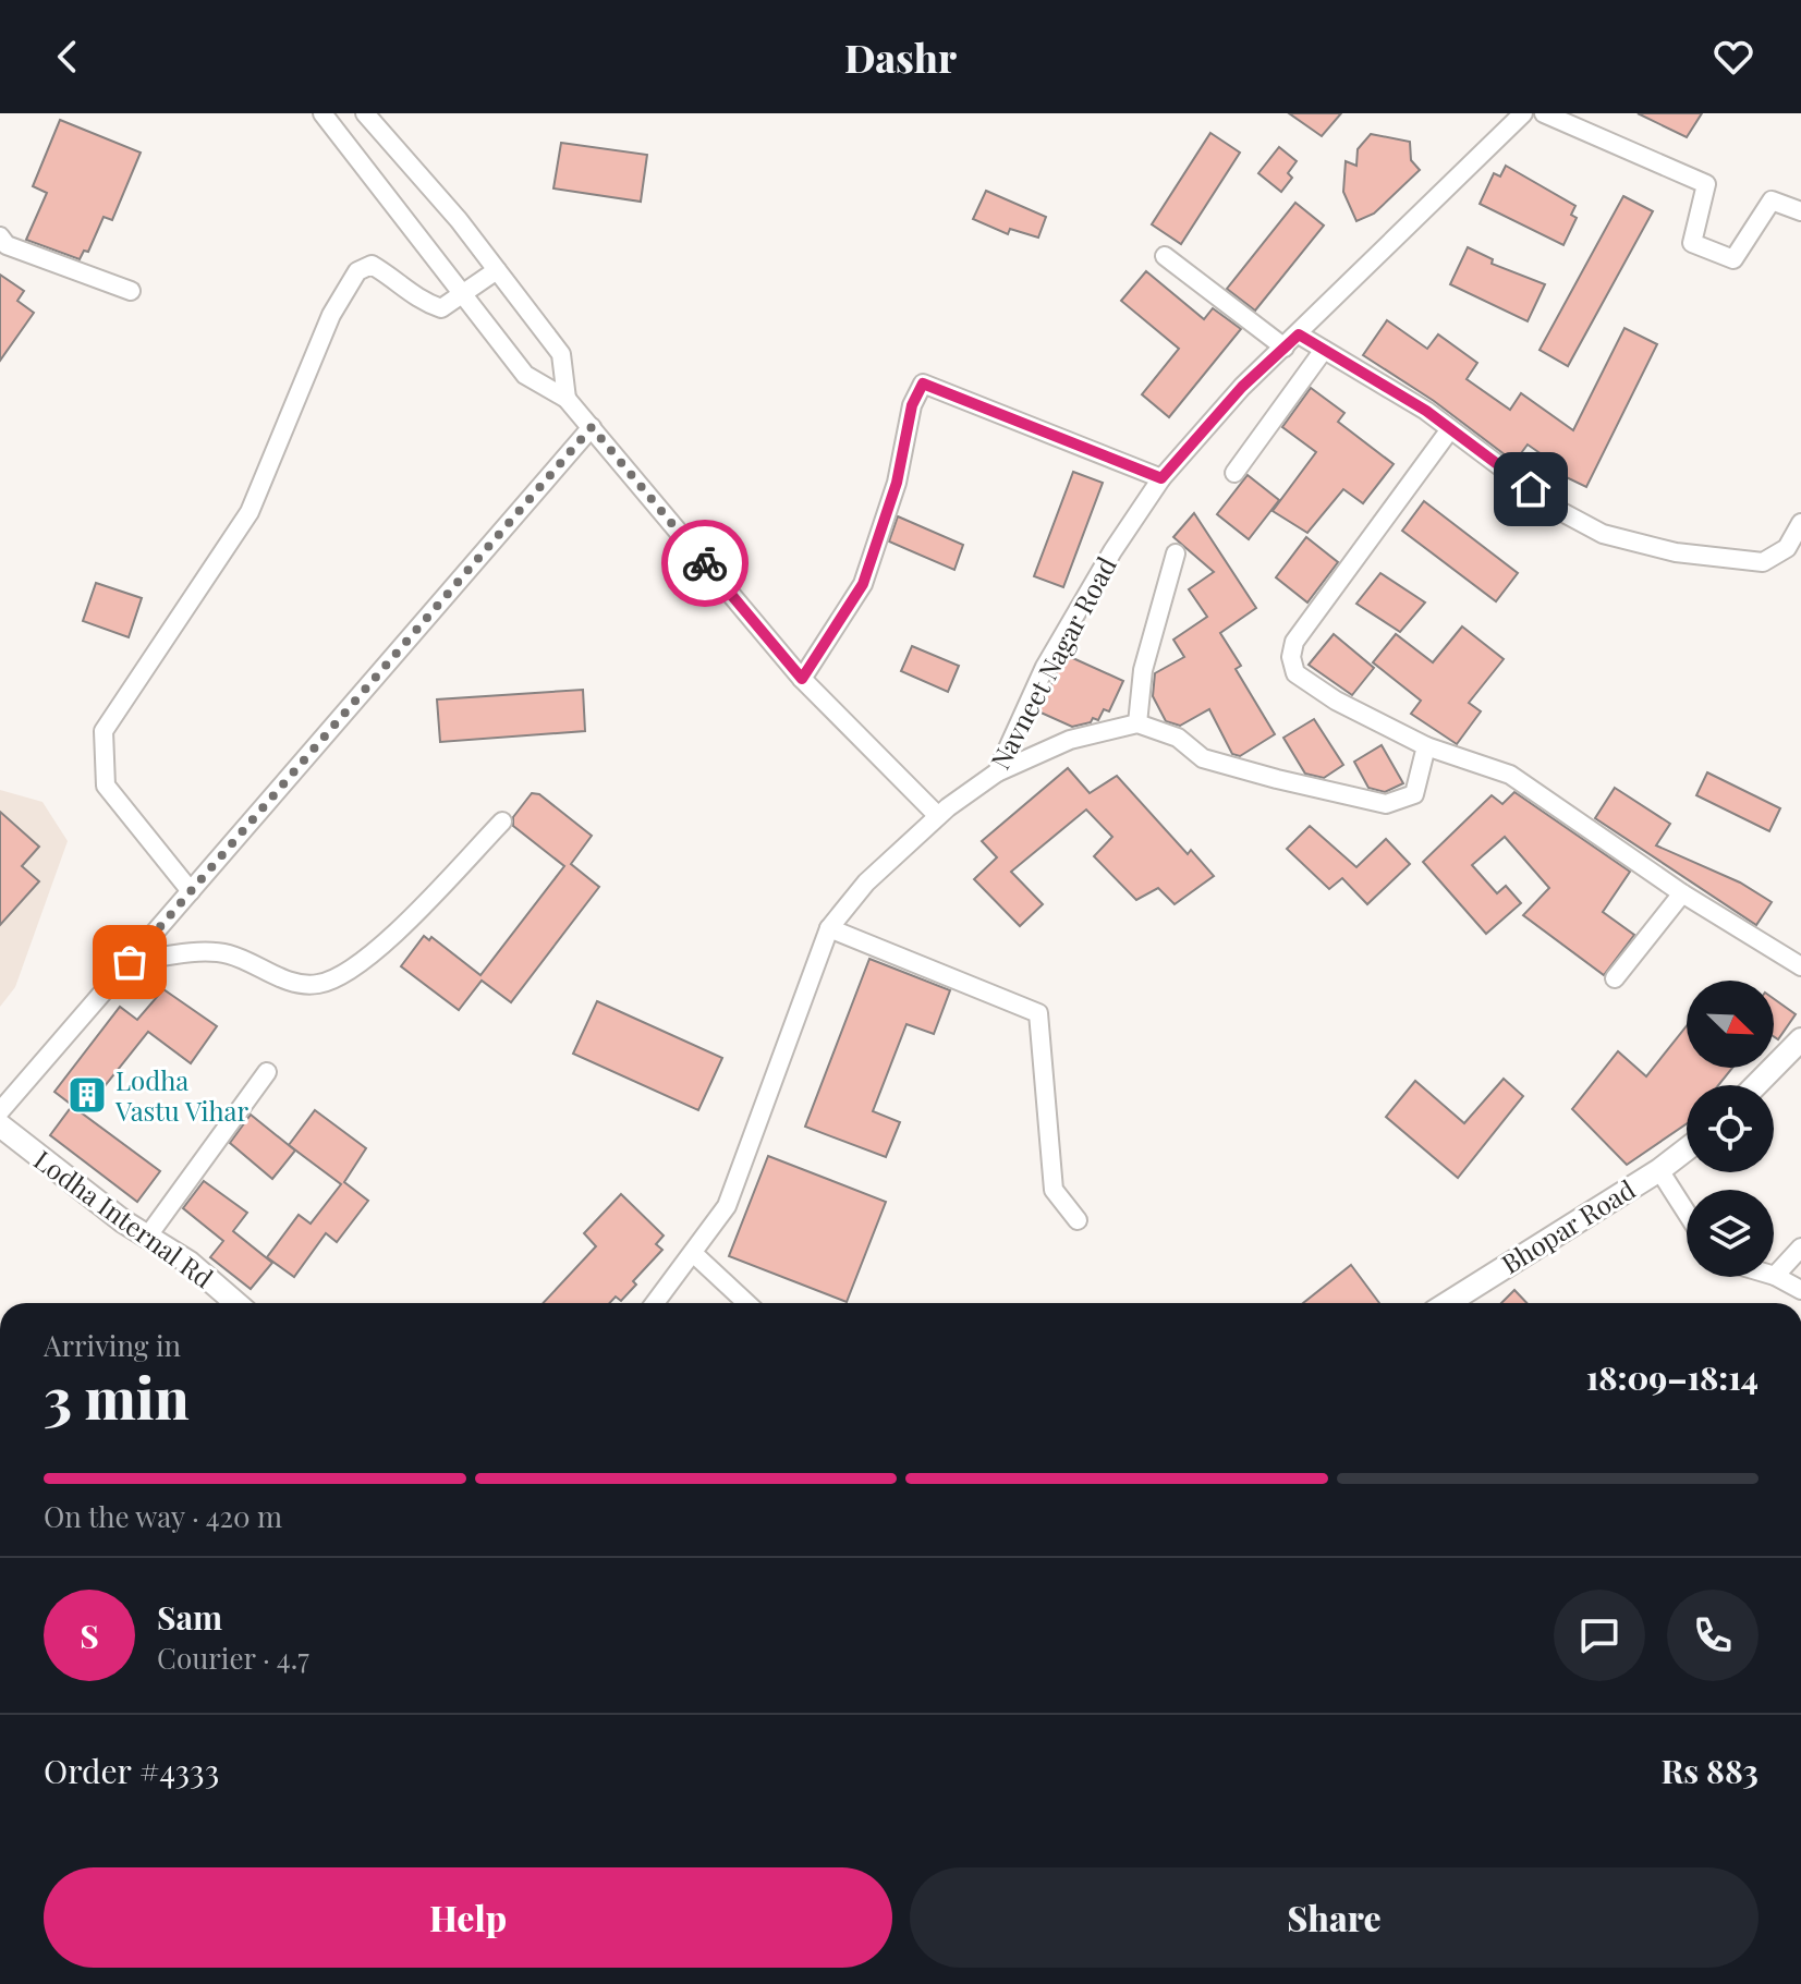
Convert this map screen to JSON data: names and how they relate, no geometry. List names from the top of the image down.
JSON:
{
  "streets": {
    "street": ["Navneet Nagar Road", "Lodha Internal Rd", "Bhopar Road"]
  },
  "places": {
    "building": ["Lodha Vastu Vihar"]
  },
  "north": "bottom right",
  "page": {
    "header": "Dashr",
    "heading": ["3 min", "Arriving in", "18:09–18:14"],
    "panel": [
      "Sam",
      "Courier · 4.7",
      "Order #4333",
      "Rs 883"
    ],
    "bar": "On the way · 420 m",
    "round": "S",
    "buttons": ["Help", "Share"]
  }
}
